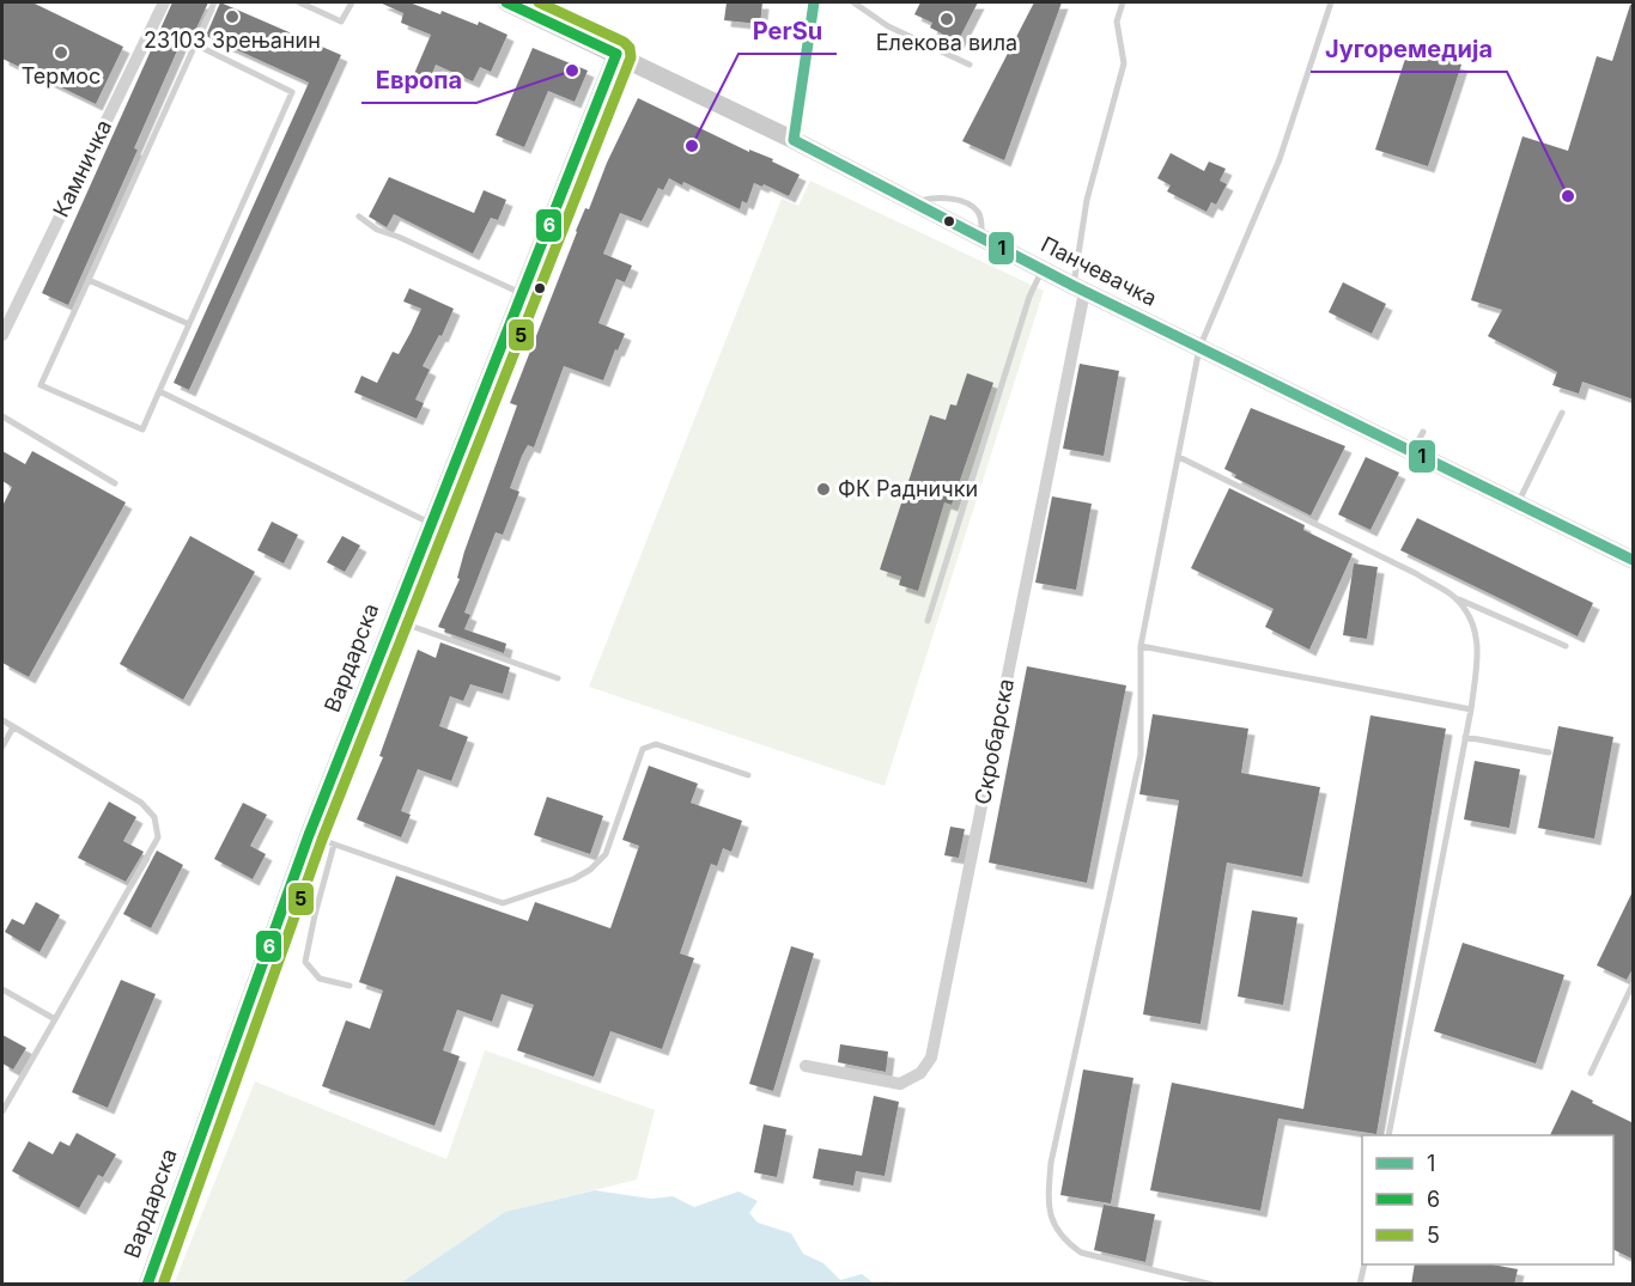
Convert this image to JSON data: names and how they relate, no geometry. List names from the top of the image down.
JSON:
{
  "streets": {
    "street": [
      "Камничка",
      "Панчевачка",
      "Вардарска",
      "Скробарска"
    ]
  },
  "crossings": [
    ["Панчевачка", "Вардарска"],
    ["Панчевачка", "Скробарска"]
  ],
  "places": [
    "23103 Зрењанин",
    "Елекова вила",
    "Термос",
    "Европа",
    "PerSu",
    "Југоремедија",
    "ФК Раднички"
  ],
  "lines": ["transit line 1", "transit line 6", "transit line 5"],
  "legend": ["1", "6", "5"]
}
